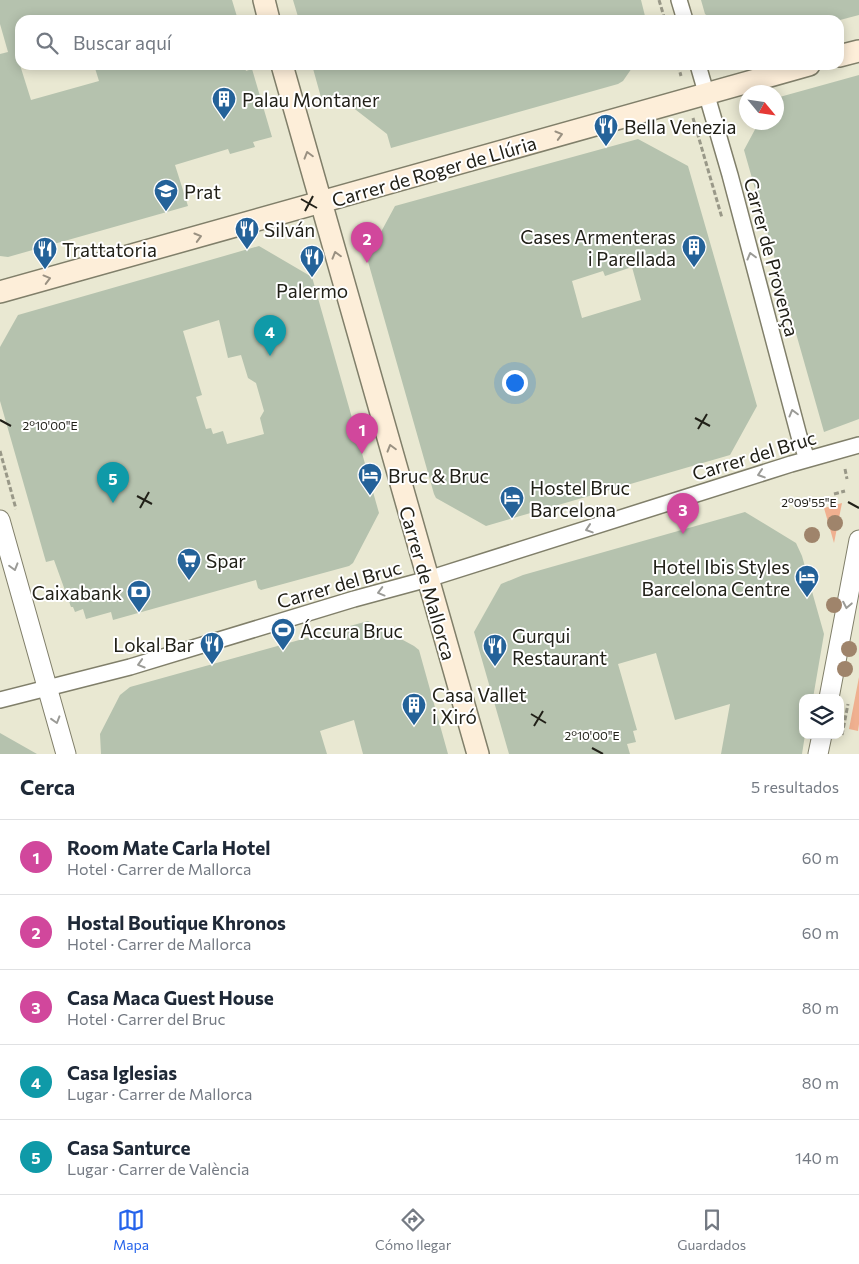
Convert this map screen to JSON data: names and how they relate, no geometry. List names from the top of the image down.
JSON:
{
  "streets": {
    "main road": ["Carrer de Roger de Llúria", "Carrer de Mallorca"],
    "street": ["Carrer de Provença", "Carrer del Bruc"]
  },
  "crossings": [
    ["Carrer de Roger de Llúria", "Carrer de Provença"],
    ["Carrer de Roger de Llúria", "Carrer de Mallorca"],
    ["Carrer de Provença", "Carrer del Bruc"],
    ["Carrer del Bruc", "Carrer de Mallorca"]
  ],
  "one_way": [
    "Carrer de Roger de Llúria",
    "Carrer de Provença",
    "Carrer del Bruc",
    "Carrer de Mallorca"
  ],
  "places": {
    "building": ["Palau Montaner", "Cases Armenteras i Parellada", "Casa Vallet i Xiró"],
    "restaurant": [
      "Bella Venezia",
      "Silván",
      "Trattatoria",
      "Palermo",
      "Lokal Bar",
      "Gurqui Restaurant"
    ],
    "school or university": ["Prat"],
    "hotel": ["Bruc & Bruc", "Hostel Bruc Barcelona", "Hotel Ibis Styles Barcelona Centre"],
    "supermarket": ["Spar"],
    "bank": ["Caixabank"],
    "sports": ["Áccura Bruc"]
  },
  "north": "bottom right",
  "page": {
    "search": "Buscar aquí",
    "pins": [
      "2",
      "4",
      "1",
      "5",
      "3"
    ],
    "heading": ["Cerca", "5 resultados"],
    "list": [
      {
        "mark": "1",
        "name": "Room Mate Carla Hotel",
        "note": "Hotel · Carrer de Mallorca",
        "value": "60 m"
      },
      {
        "mark": "2",
        "name": "Hostal Boutique Khronos",
        "note": "Hotel · Carrer de Mallorca",
        "value": "60 m"
      },
      {
        "mark": "3",
        "name": "Casa Maca Guest House",
        "note": "Hotel · Carrer del Bruc",
        "value": "80 m"
      },
      {
        "mark": "4",
        "name": "Casa Iglesias",
        "note": "Lugar · Carrer de Mallorca",
        "value": "80 m"
      },
      {
        "mark": "5",
        "name": "Casa Santurce",
        "note": "Lugar · Carrer de València",
        "value": "140 m"
      }
    ],
    "nav": ["Mapa", "Cómo llegar", "Guardados"]
  },
  "coordinates": ["2°10'00\"E", "2°09'55\"E"]
}
